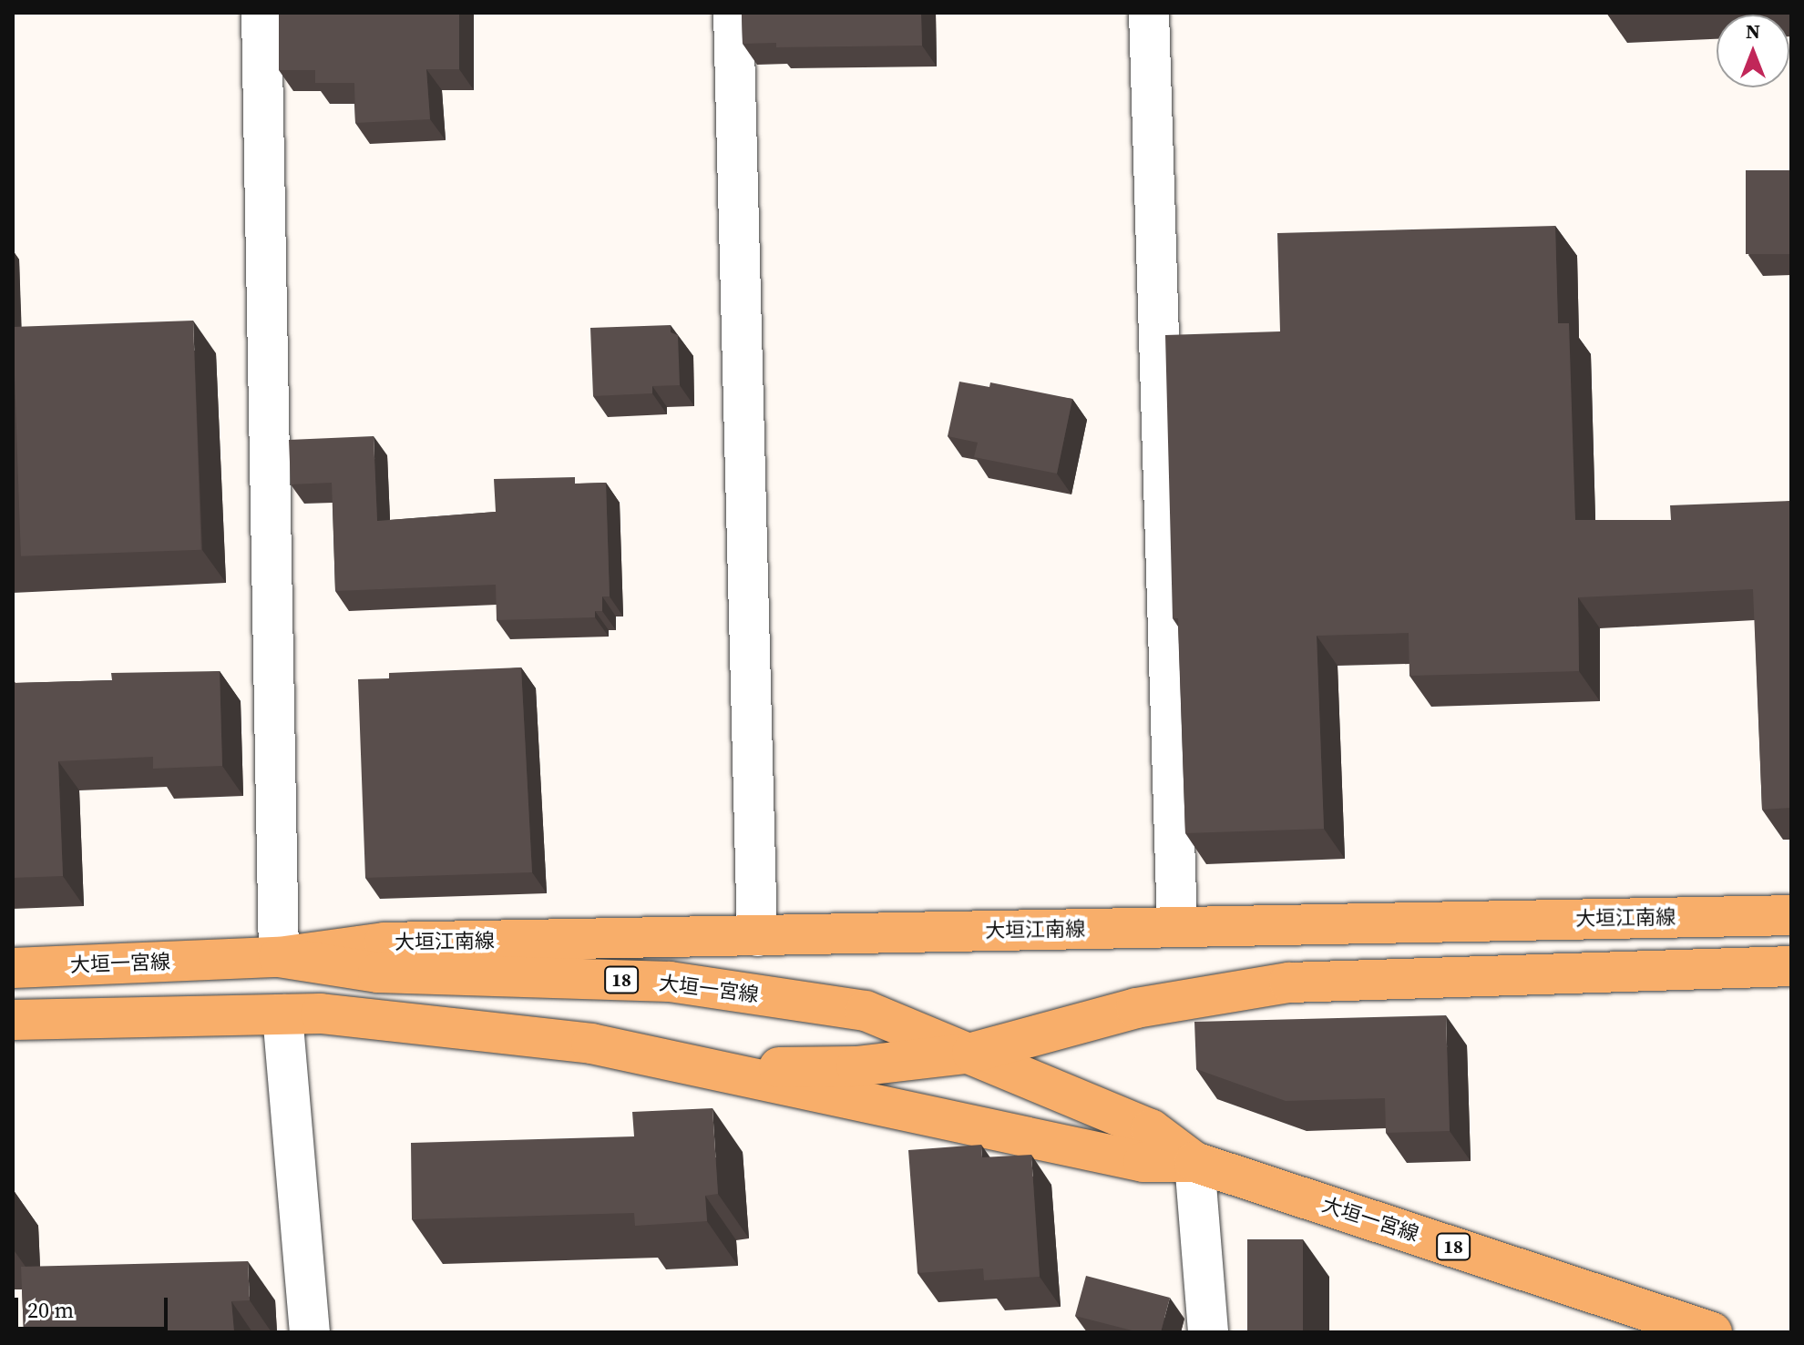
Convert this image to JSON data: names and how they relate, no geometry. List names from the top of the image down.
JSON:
{
  "streets": {
    "main road": ["大垣江南線", "大垣一宮線", "18"]
  },
  "crossings": [
    ["大垣江南線", "大垣一宮線"]
  ],
  "scale_bar": "20 m",
  "north": "top"
}
